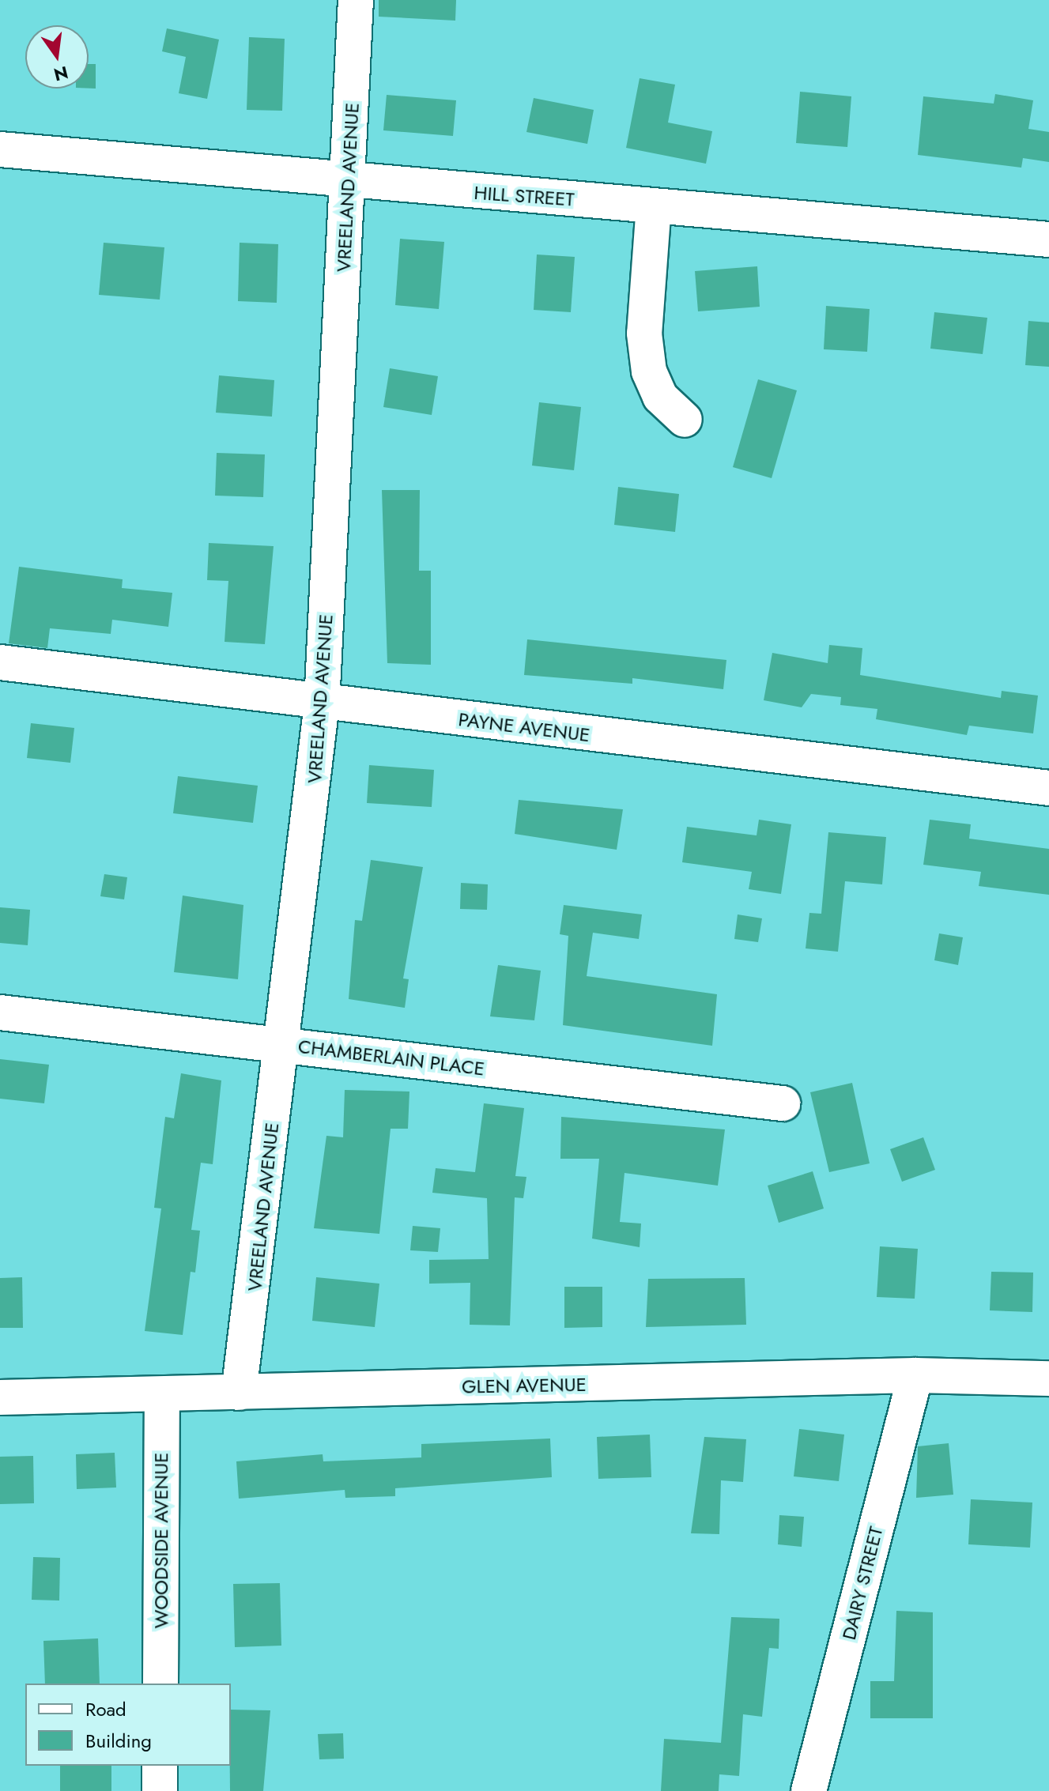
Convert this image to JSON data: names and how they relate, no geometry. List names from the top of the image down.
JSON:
{
  "streets": {
    "street": [
      "VREELAND AVENUE",
      "HILL STREET",
      "PAYNE AVENUE",
      "CHAMBERLAIN PLACE",
      "GLEN AVENUE",
      "WOODSIDE AVENUE",
      "DAIRY STREET"
    ]
  },
  "crossings": [
    ["VREELAND AVENUE", "HILL STREET"],
    ["VREELAND AVENUE", "PAYNE AVENUE"],
    ["VREELAND AVENUE", "CHAMBERLAIN PLACE"],
    ["VREELAND AVENUE", "GLEN AVENUE"],
    ["GLEN AVENUE", "WOODSIDE AVENUE"],
    ["GLEN AVENUE", "DAIRY STREET"]
  ],
  "legend": ["Road", "Building"],
  "north": "bottom"
}
